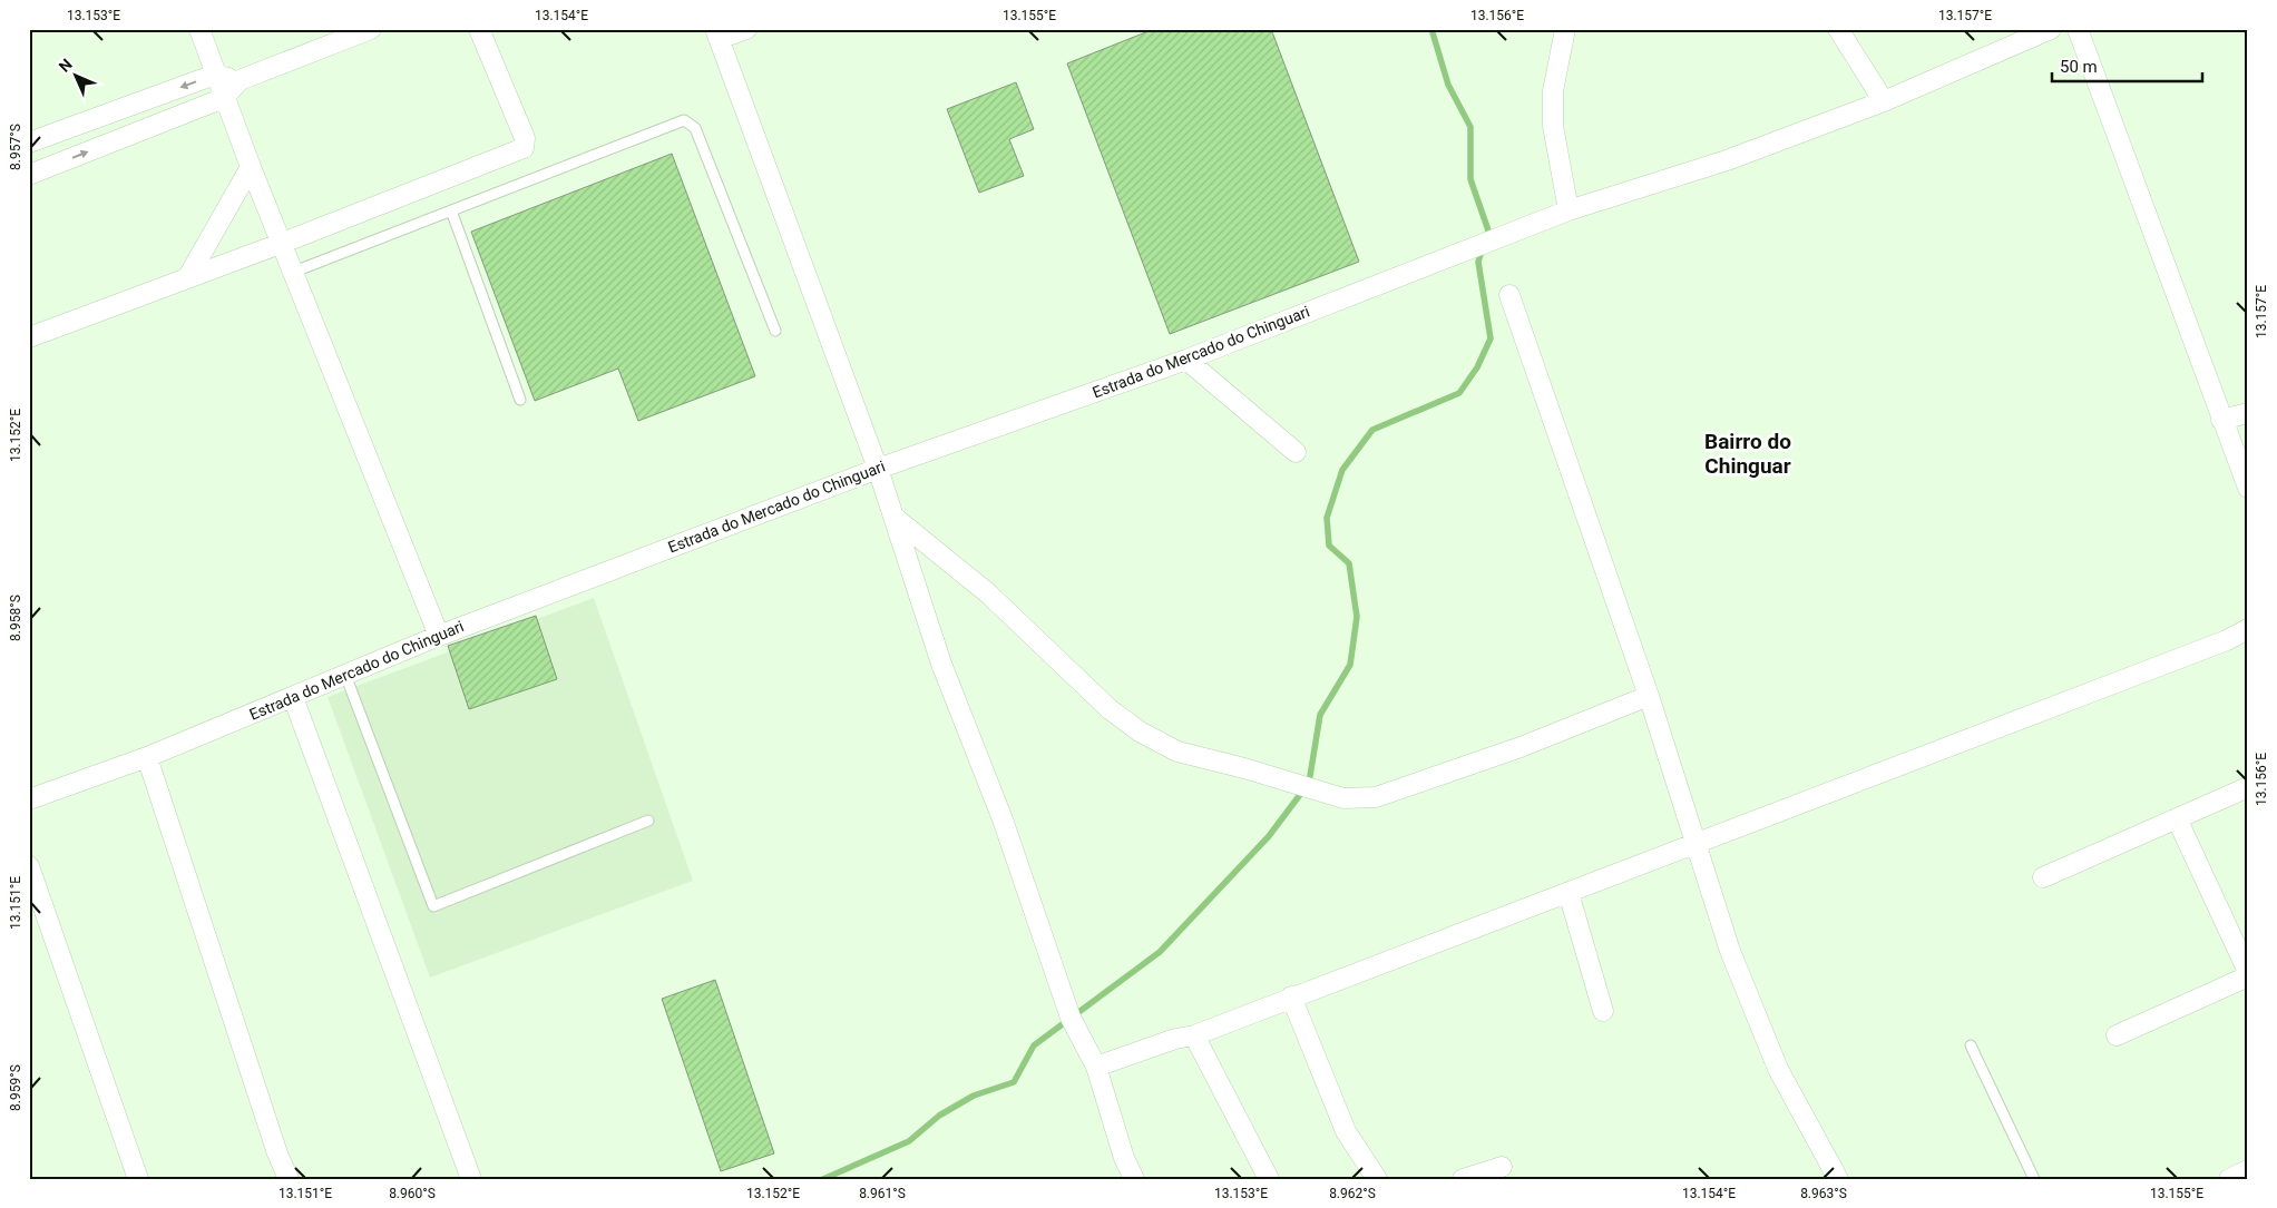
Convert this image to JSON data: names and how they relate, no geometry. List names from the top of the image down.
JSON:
{
  "streets": {
    "street": ["Estrada do Mercado do Chinguari"]
  },
  "districts": ["Bairro do Chinguar"],
  "scale_bar": "50 m",
  "north": "top left",
  "coordinates": [
    "13.153°E",
    "13.154°E",
    "13.155°E",
    "13.156°E",
    "13.157°E",
    "8.957°S",
    "13.152°E",
    "8.958°S",
    "13.151°E",
    "8.959°S",
    "8.960°S",
    "8.961°S",
    "8.962°S",
    "8.963°S"
  ]
}
